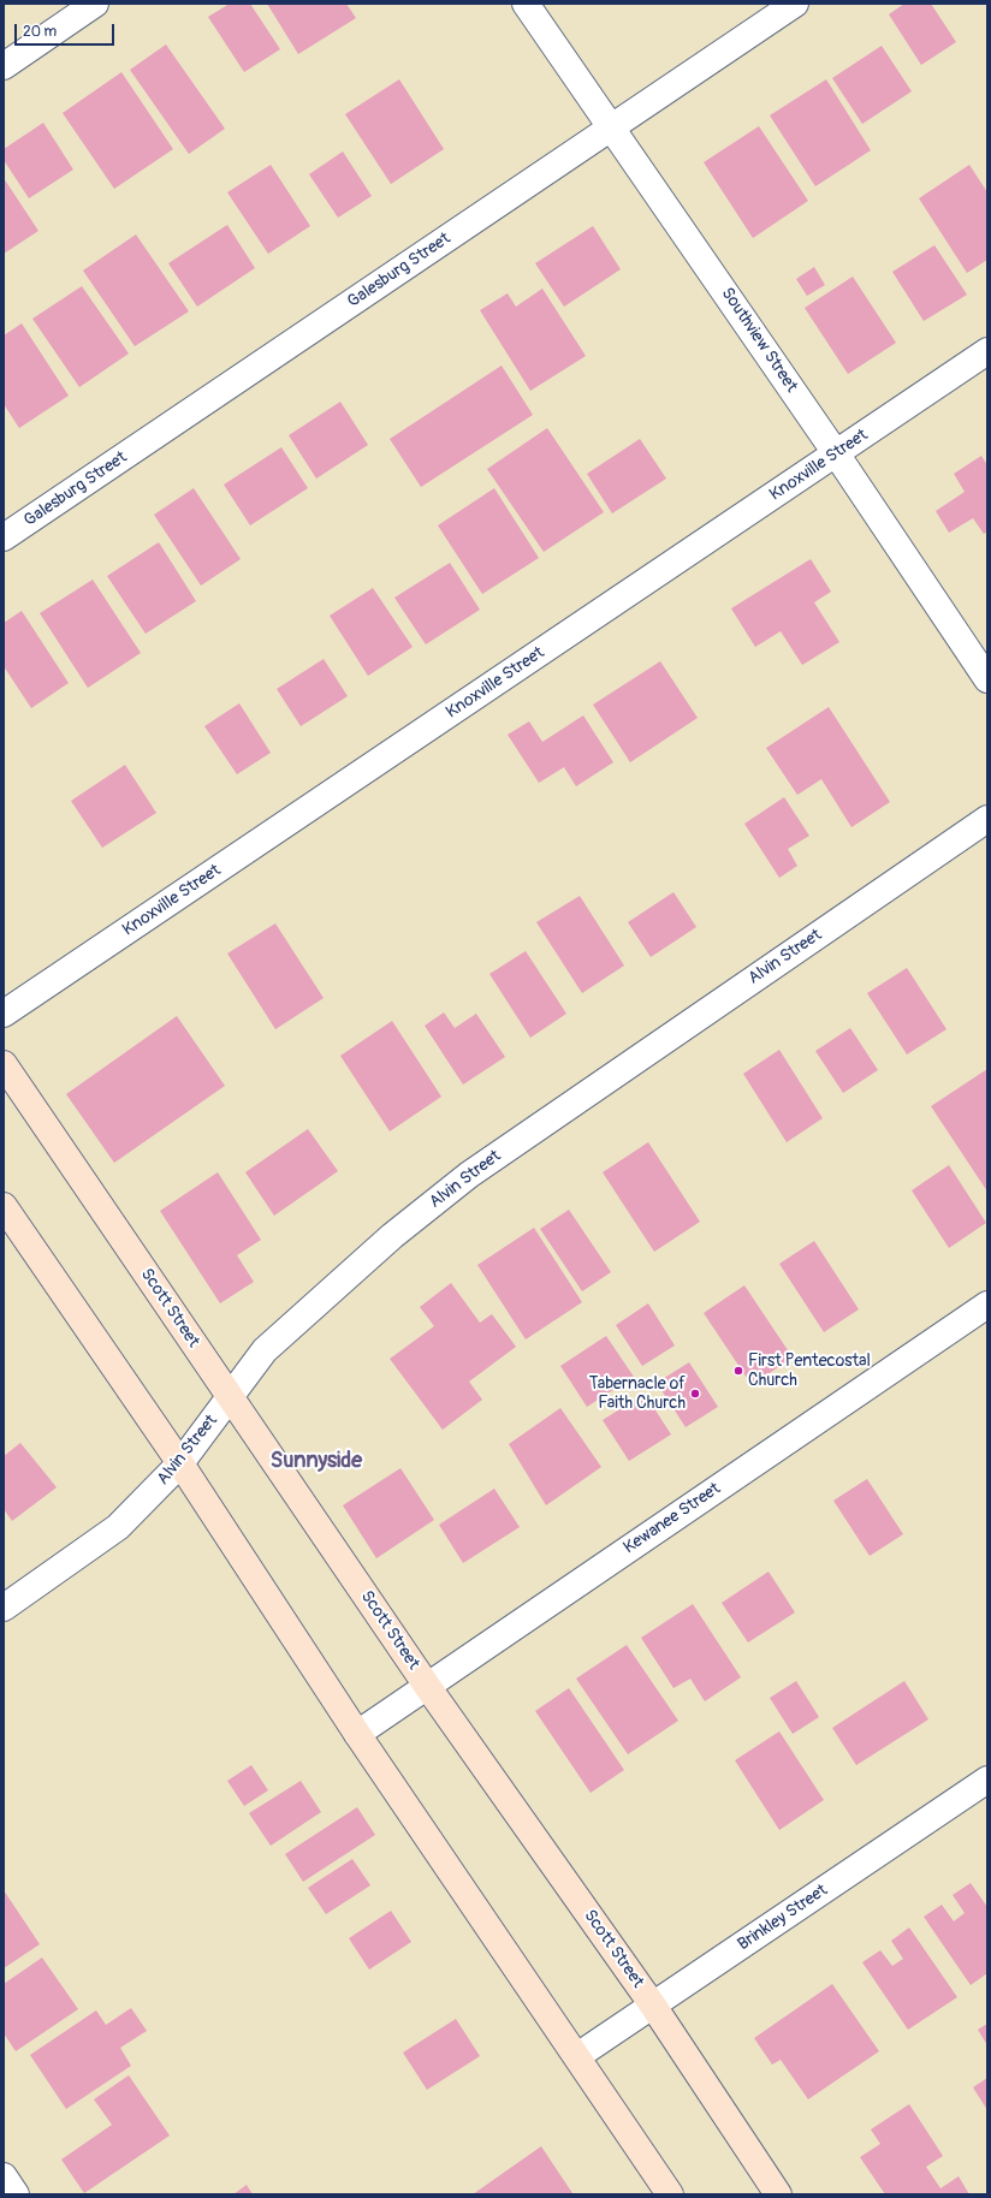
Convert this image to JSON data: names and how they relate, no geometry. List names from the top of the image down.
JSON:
{
  "streets": {
    "main road": ["Scott Street"],
    "street": [
      "Galesburg Street",
      "Southview Street",
      "Knoxville Street",
      "Alvin Street",
      "Kewanee Street",
      "Brinkley Street"
    ]
  },
  "crossings": [
    ["Galesburg Street", "Southview Street"],
    ["Southview Street", "Knoxville Street"],
    ["Alvin Street", "Scott Street"],
    ["Scott Street", "Kewanee Street"],
    ["Scott Street", "Brinkley Street"]
  ],
  "districts": ["Sunnyside"],
  "places": ["First Pentecostal Church", "Tabernacle of Faith Church"],
  "scale_bar": "20 m"
}
